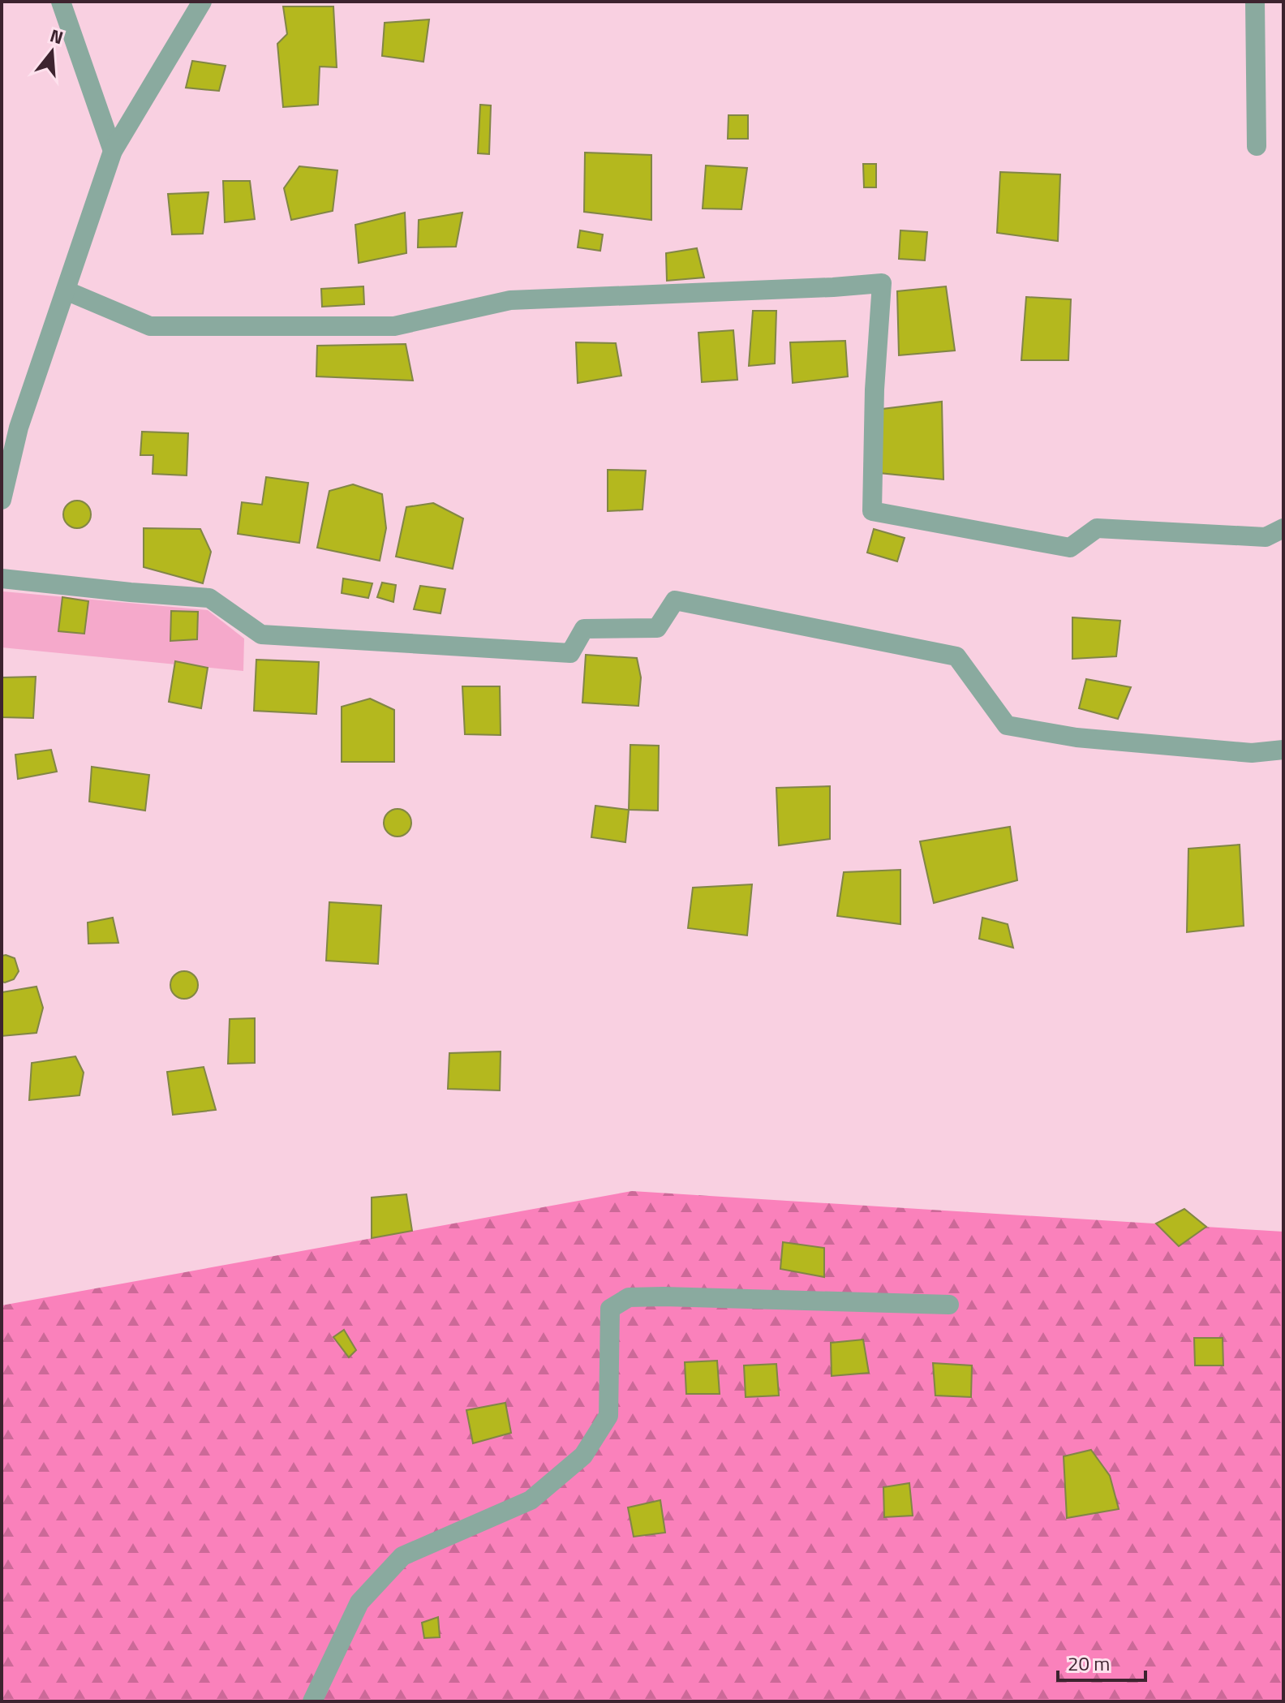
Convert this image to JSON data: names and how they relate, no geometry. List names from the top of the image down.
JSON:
{
  "scale_bar": "20 m",
  "north": "top"
}
